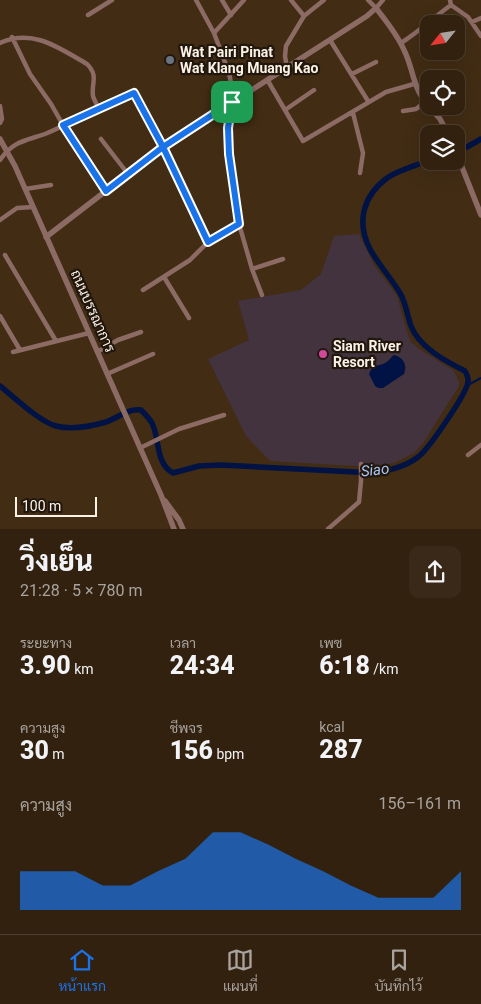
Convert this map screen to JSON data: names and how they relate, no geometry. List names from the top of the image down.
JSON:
{
  "streets": {
    "street": ["ถนนบรรณาการ"]
  },
  "water": ["Siao"],
  "places": ["Wat Pairi Pinat Wat Klang Muang Kao", "Siam River Resort"],
  "scale_bar": "100 m",
  "north": "bottom left",
  "page": {
    "scale": "100 m",
    "heading": ["วิ่งเย็น", "21:28 · 5 × 780 m"],
    "stats": [
      ["ระยะทาง", "3.90 km"],
      ["เวลา", "24:34"],
      ["เพซ", "6:18 /km"],
      ["ความสูง", "30 m"],
      ["ชีพจร", "156 bpm"],
      ["kcal", "287"]
    ],
    "chart": ["ความสูง", "156–161 m"],
    "tabs": ["หน้าแรก", "แผนที่", "บันทึกไว้"]
  }
}
